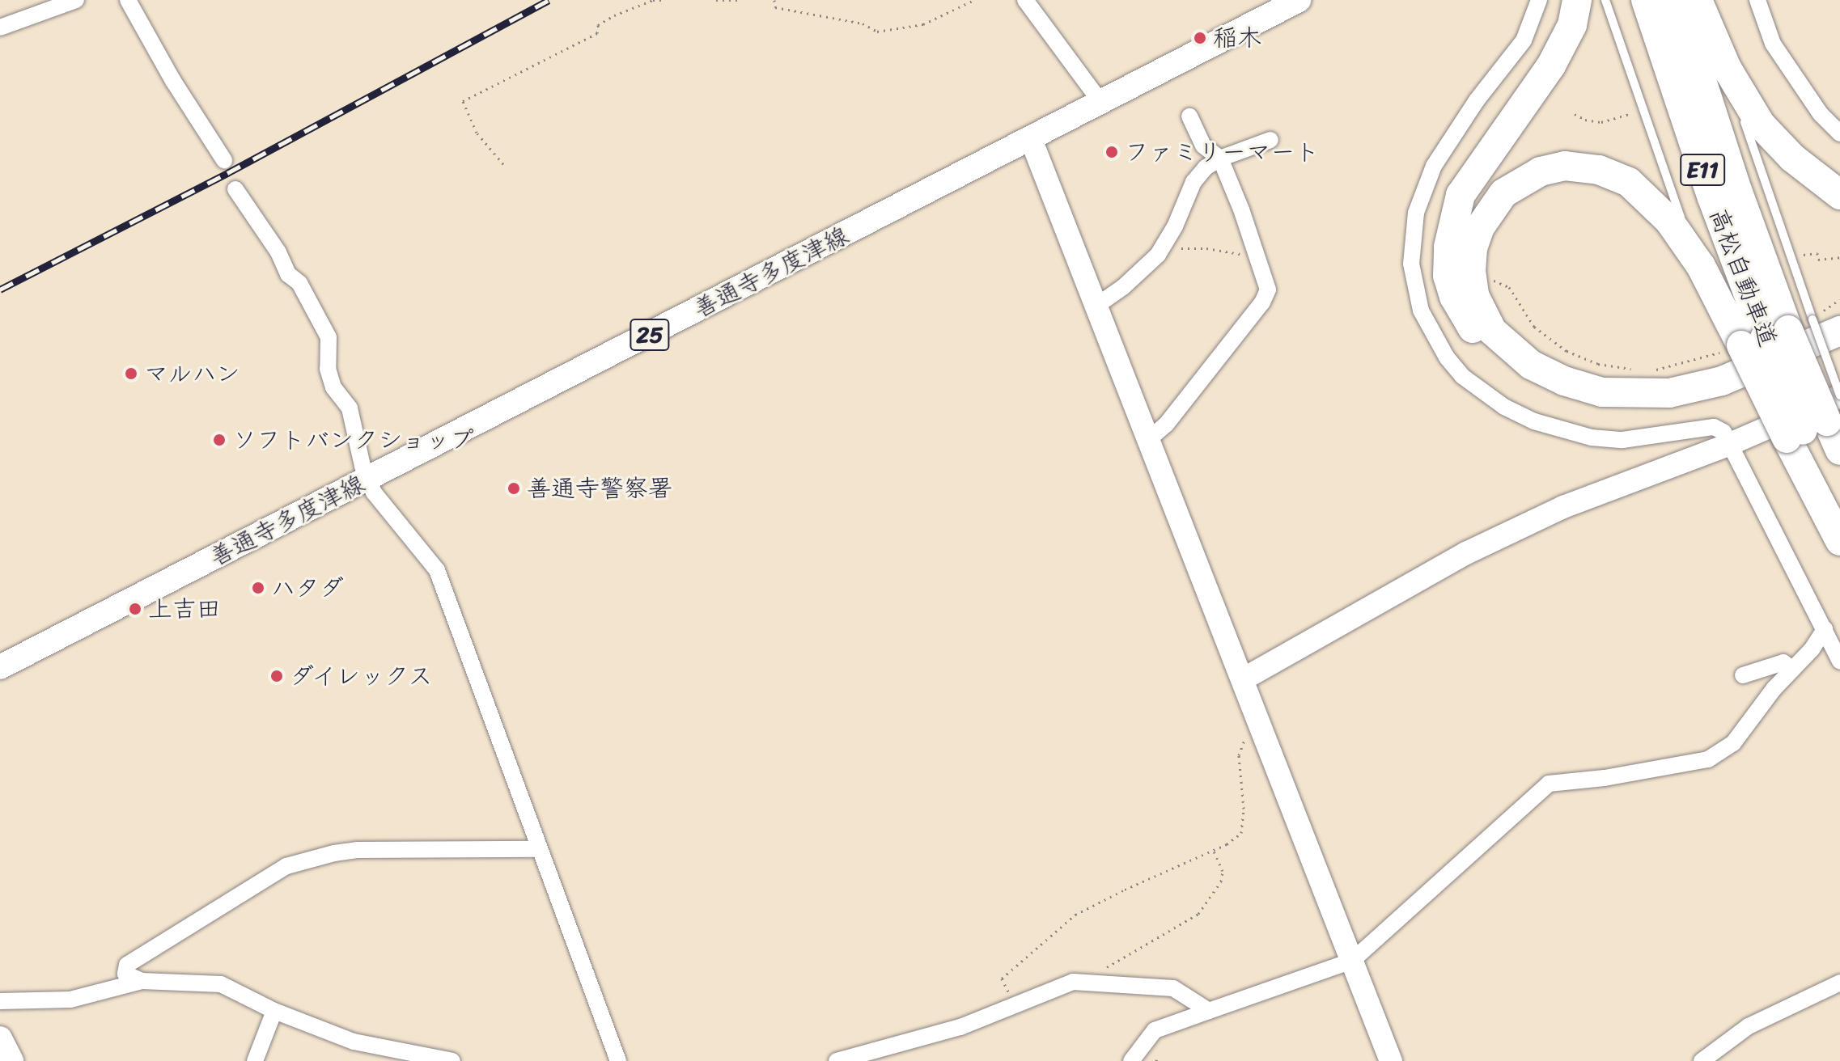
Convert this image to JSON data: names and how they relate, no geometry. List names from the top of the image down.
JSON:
{
  "streets": {
    "highway": ["E11", "高松自動車道"],
    "main road": ["善通寺多度津線", "25"]
  },
  "places": [
    "稲木",
    "ファミリーマート",
    "マルハン",
    "ソフトバンクショップ",
    "善通寺警察署",
    "ハタダ",
    "上吉田",
    "ダイレックス"
  ]
}
